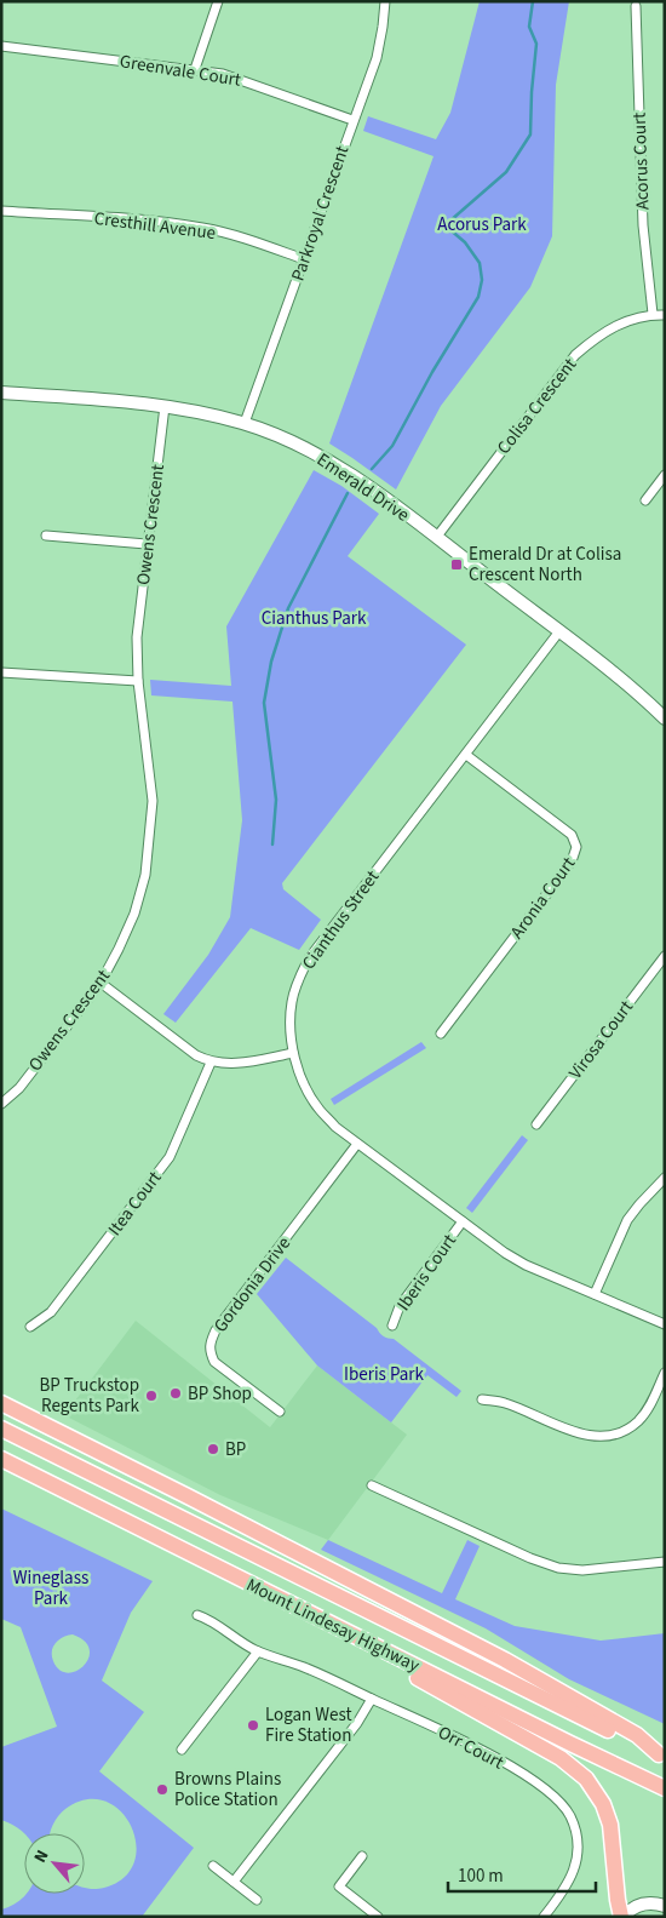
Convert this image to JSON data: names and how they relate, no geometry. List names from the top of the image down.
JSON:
{
  "streets": {
    "highway": ["Mount Lindesay Highway"],
    "street": [
      "Greenvale Court",
      "Acorus Court",
      "Parkroyal Crescent",
      "Cresthill Avenue",
      "Colisa Crescent",
      "Emerald Drive",
      "Owens Crescent",
      "Aronia Court",
      "Cianthus Street",
      "Virosa Court",
      "Itea Court",
      "Iberis Court",
      "Gordonia Drive",
      "Orr Court"
    ]
  },
  "crossings": [
    ["Greenvale Court", "Parkroyal Crescent"],
    ["Acorus Court", "Colisa Crescent"],
    ["Parkroyal Crescent", "Cresthill Avenue"],
    ["Parkroyal Crescent", "Emerald Drive"],
    ["Colisa Crescent", "Emerald Drive"],
    ["Emerald Drive", "Owens Crescent"],
    ["Emerald Drive", "Cianthus Street"],
    ["Aronia Court", "Cianthus Street"],
    ["Cianthus Street", "Iberis Court"],
    ["Cianthus Street", "Gordonia Drive"]
  ],
  "parks": [
    "Acorus Park",
    "Cianthus Park",
    "Iberis Park",
    "Wineglass Park"
  ],
  "places": {
    "transit": ["Emerald Dr at Colisa Crescent North"],
    "other": [
      "BP Shop",
      "BP Truckstop Regents Park",
      "BP",
      "Logan West Fire Station",
      "Browns Plains Police Station"
    ]
  },
  "scale_bar": "100 m",
  "north": "top left"
}
